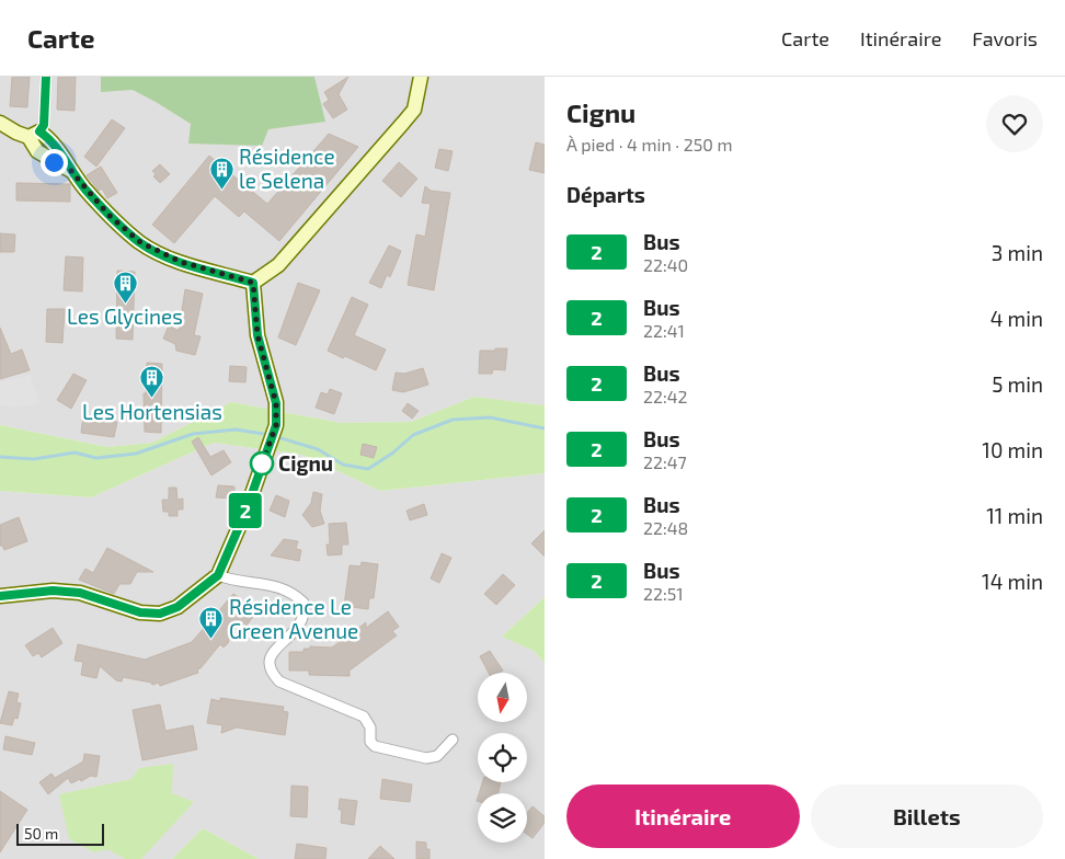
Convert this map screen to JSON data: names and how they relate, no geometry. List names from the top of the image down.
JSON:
{
  "places": {
    "building": [
      "Résidence le Selena",
      "Les Glycines",
      "Les Hortensias",
      "Résidence Le Green Avenue"
    ],
    "other": ["Cignu"]
  },
  "lines": ["bus line 2"],
  "scale_bar": "50 m",
  "north": "bottom",
  "page": {
    "header": "Carte",
    "nav": ["Carte", "Itinéraire", "Favoris"],
    "on_map": "2",
    "heading": [
      ["Cignu", "À pied · 4 min · 250 m"],
      "Départs"
    ],
    "list": [
      {
        "mark": "2",
        "name": "Bus",
        "note": "22:40",
        "value": "3 min"
      },
      {
        "mark": "2",
        "name": "Bus",
        "note": "22:41",
        "value": "4 min"
      },
      {
        "mark": "2",
        "name": "Bus",
        "note": "22:42",
        "value": "5 min"
      },
      {
        "mark": "2",
        "name": "Bus",
        "note": "22:47",
        "value": "10 min"
      },
      {
        "mark": "2",
        "name": "Bus",
        "note": "22:48",
        "value": "11 min"
      },
      {
        "mark": "2",
        "name": "Bus",
        "note": "22:51",
        "value": "14 min"
      }
    ],
    "buttons": ["Itinéraire", "Billets"],
    "scale": "50 m"
  }
}
